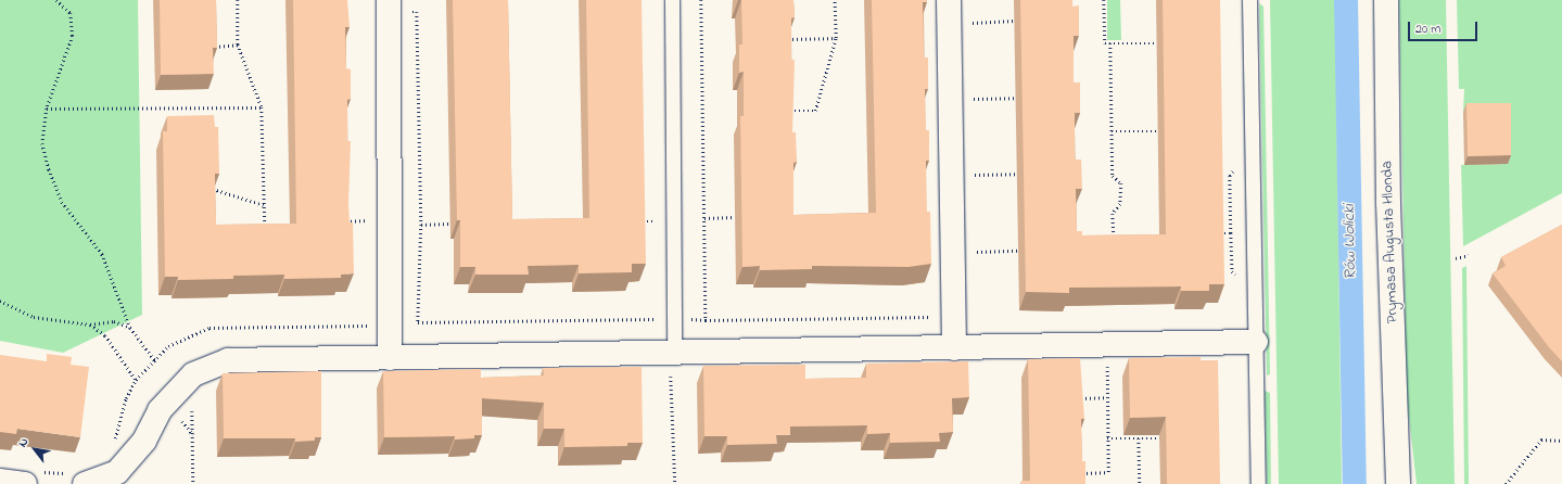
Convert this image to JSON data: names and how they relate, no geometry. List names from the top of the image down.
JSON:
{
  "streets": {
    "street": ["Prymasa Augusta Hlonda"]
  },
  "water": ["Rów Wolicki"],
  "scale_bar": "20 m",
  "north": "top left"
}
